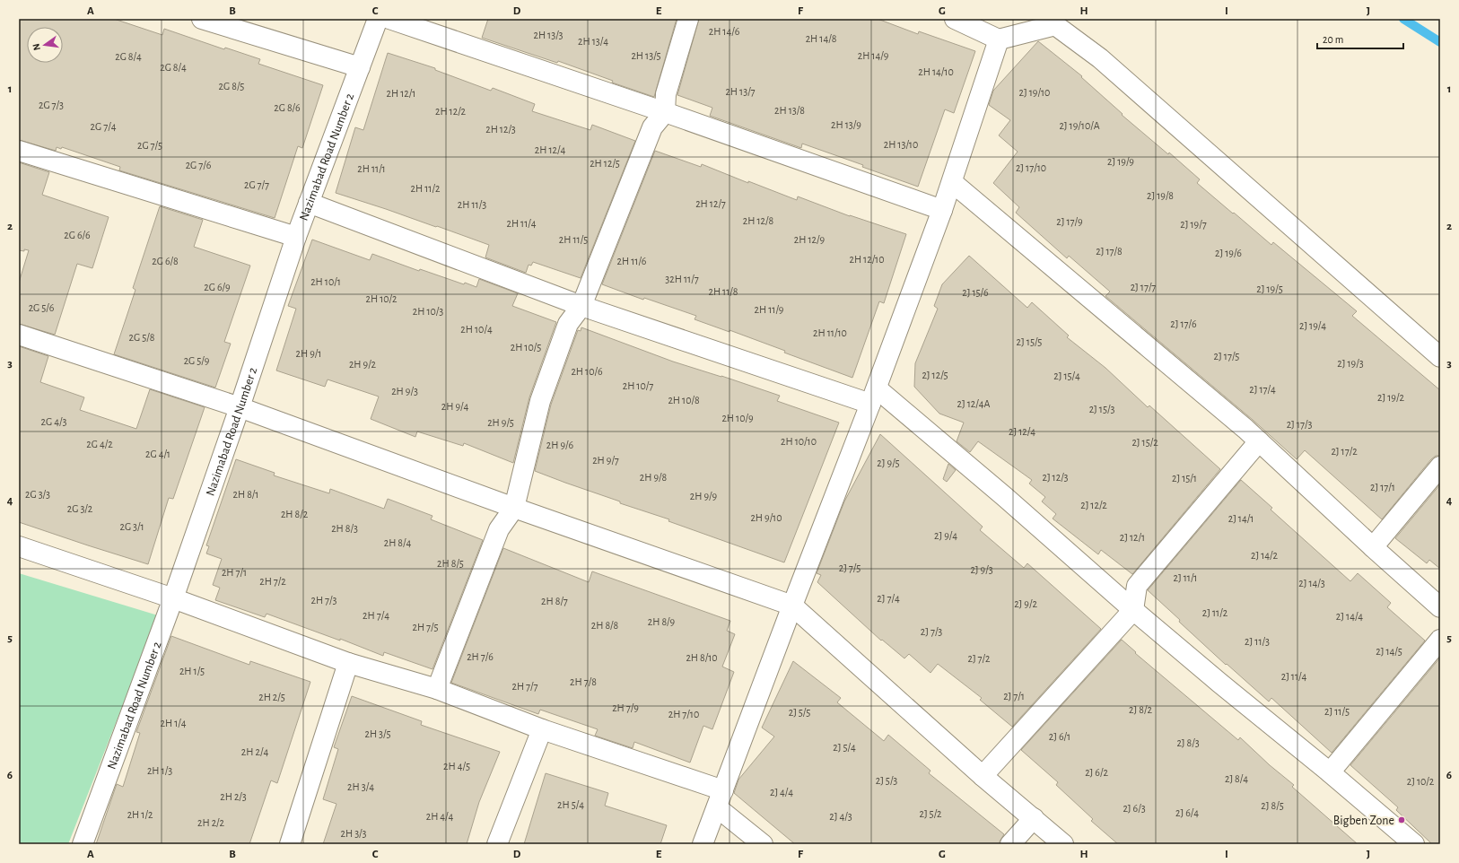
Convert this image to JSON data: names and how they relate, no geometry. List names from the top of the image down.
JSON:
{
  "streets": {
    "street": ["Nazimabad Road Number 2"]
  },
  "places": ["Bigben Zone"],
  "house_numbers": [
    "2H 14/6",
    "2H 13/3",
    "2H 14/8",
    "2H 13/4",
    "2H 13/5",
    "2H 14/9",
    "2G 8/4",
    "2G 8/4",
    "2H 14/10",
    "2G 8/5",
    "2H 13/7",
    "2J 19/10",
    "2H 12/1",
    "2G 7/3",
    "2G 8/6",
    "2H 13/8",
    "2H 12/2",
    "2H 13/9",
    "2J 19/10/A",
    "2G 7/4",
    "2H 12/3",
    "2H 13/10",
    "2G 7/5",
    "2H 12/4",
    "2J 19/9",
    "2H 12/5",
    "2G 7/6",
    "2J 17/10",
    "2H 11/1",
    "2G 7/7",
    "2H 11/2",
    "2J 19/8",
    "2H 12/7",
    "2H 11/3",
    "2H 12/8",
    "2J 17/9",
    "2H 11/4",
    "2J 19/7",
    "2G 6/6",
    "2H 11/5",
    "2H 12/9",
    "2J 17/8",
    "2J 19/6",
    "2H 12/10",
    "2G 6/8",
    "2H 11/6",
    "32H 11/7",
    "2H 10/1",
    "2G 6/9",
    "2J 17/7",
    "2J 19/5",
    "2H 11/8",
    "2J 15/6",
    "2H 10/2",
    "2G 5/6",
    "2H 11/9",
    "2H 10/3",
    "2J 17/6",
    "2J 19/4",
    "2H 10/4",
    "2H 11/10",
    "2G 5/8",
    "2J 15/5",
    "2H 10/5",
    "2H 9/1",
    "2J 17/5",
    "2G 5/9",
    "2J 19/3",
    "2H 9/2",
    "2H 10/6",
    "2J 12/5",
    "2J 15/4",
    "2H 10/7",
    "2J 17/4",
    "2H 9/3",
    "2J 19/2",
    "2H 10/8",
    "2J 12/4A",
    "2H 9/4",
    "2J 15/3",
    "2H 10/9",
    "2G 4/3",
    "2H 9/5",
    "2J 17/3",
    "2J 12/4",
    "2H 10/10",
    "2J 15/2",
    "2G 4/2",
    "2H 9/6",
    "2J 17/2",
    "2G 4/1",
    "2H 9/7",
    "2J 9/5",
    "2H 9/8",
    "2J 12/3",
    "2J 15/1",
    "2J 17/1",
    "2G 3/3",
    "2H 8/1",
    "2H 9/9",
    "2J 12/2",
    "2G 3/2",
    "2H 8/2",
    "2H 9/10",
    "2J 14/1",
    "2G 3/1",
    "2H 8/3",
    "2J 9/4",
    "2J 12/1",
    "2H 8/4",
    "2J 14/2",
    "2H 8/5",
    "2J 7/5",
    "2J 9/3",
    "2H 7/1",
    "2J 11/1",
    "2H 7/2",
    "2J 14/3",
    "2J 7/4",
    "2H 7/3",
    "2H 8/7",
    "2J 9/2",
    "2J 11/2",
    "2H 7/4",
    "2J 14/4",
    "2H 8/9",
    "2H 8/8",
    "2H 7/5",
    "2J 7/3",
    "2J 11/3",
    "2J 14/5",
    "2H 7/6",
    "2H 8/10",
    "2J 7/2",
    "2H 1/5",
    "2J 11/4",
    "2H 7/8",
    "2H 7/7",
    "2J 7/1",
    "2H 2/5",
    "2H 7/9",
    "2J 8/2",
    "2J 11/5",
    "2J 5/5",
    "2H 7/10",
    "2H 1/4",
    "2H 3/5",
    "2J 6/1",
    "2J 8/3",
    "2J 5/4",
    "2H 2/4",
    "2H 4/5",
    "2H 1/3",
    "2J 6/2",
    "2J 8/4",
    "2J 5/3",
    "2J 10/2",
    "2H 3/4",
    "2J 4/4",
    "2H 2/3",
    "2H 5/4",
    "2J 8/5",
    "2J 6/3",
    "2J 6/4",
    "2J 5/2",
    "2H 1/2",
    "2H 4/4",
    "2J 4/3",
    "2H 2/2",
    "2H 3/3"
  ],
  "scale_bar": "20 m",
  "north": "left",
  "grid": {
    "columns": [
      "A",
      "B",
      "C",
      "D",
      "E",
      "F",
      "G",
      "H",
      "I",
      "J"
    ],
    "rows": [
      "1",
      "2",
      "3",
      "4",
      "5",
      "6"
    ]
  }
}
